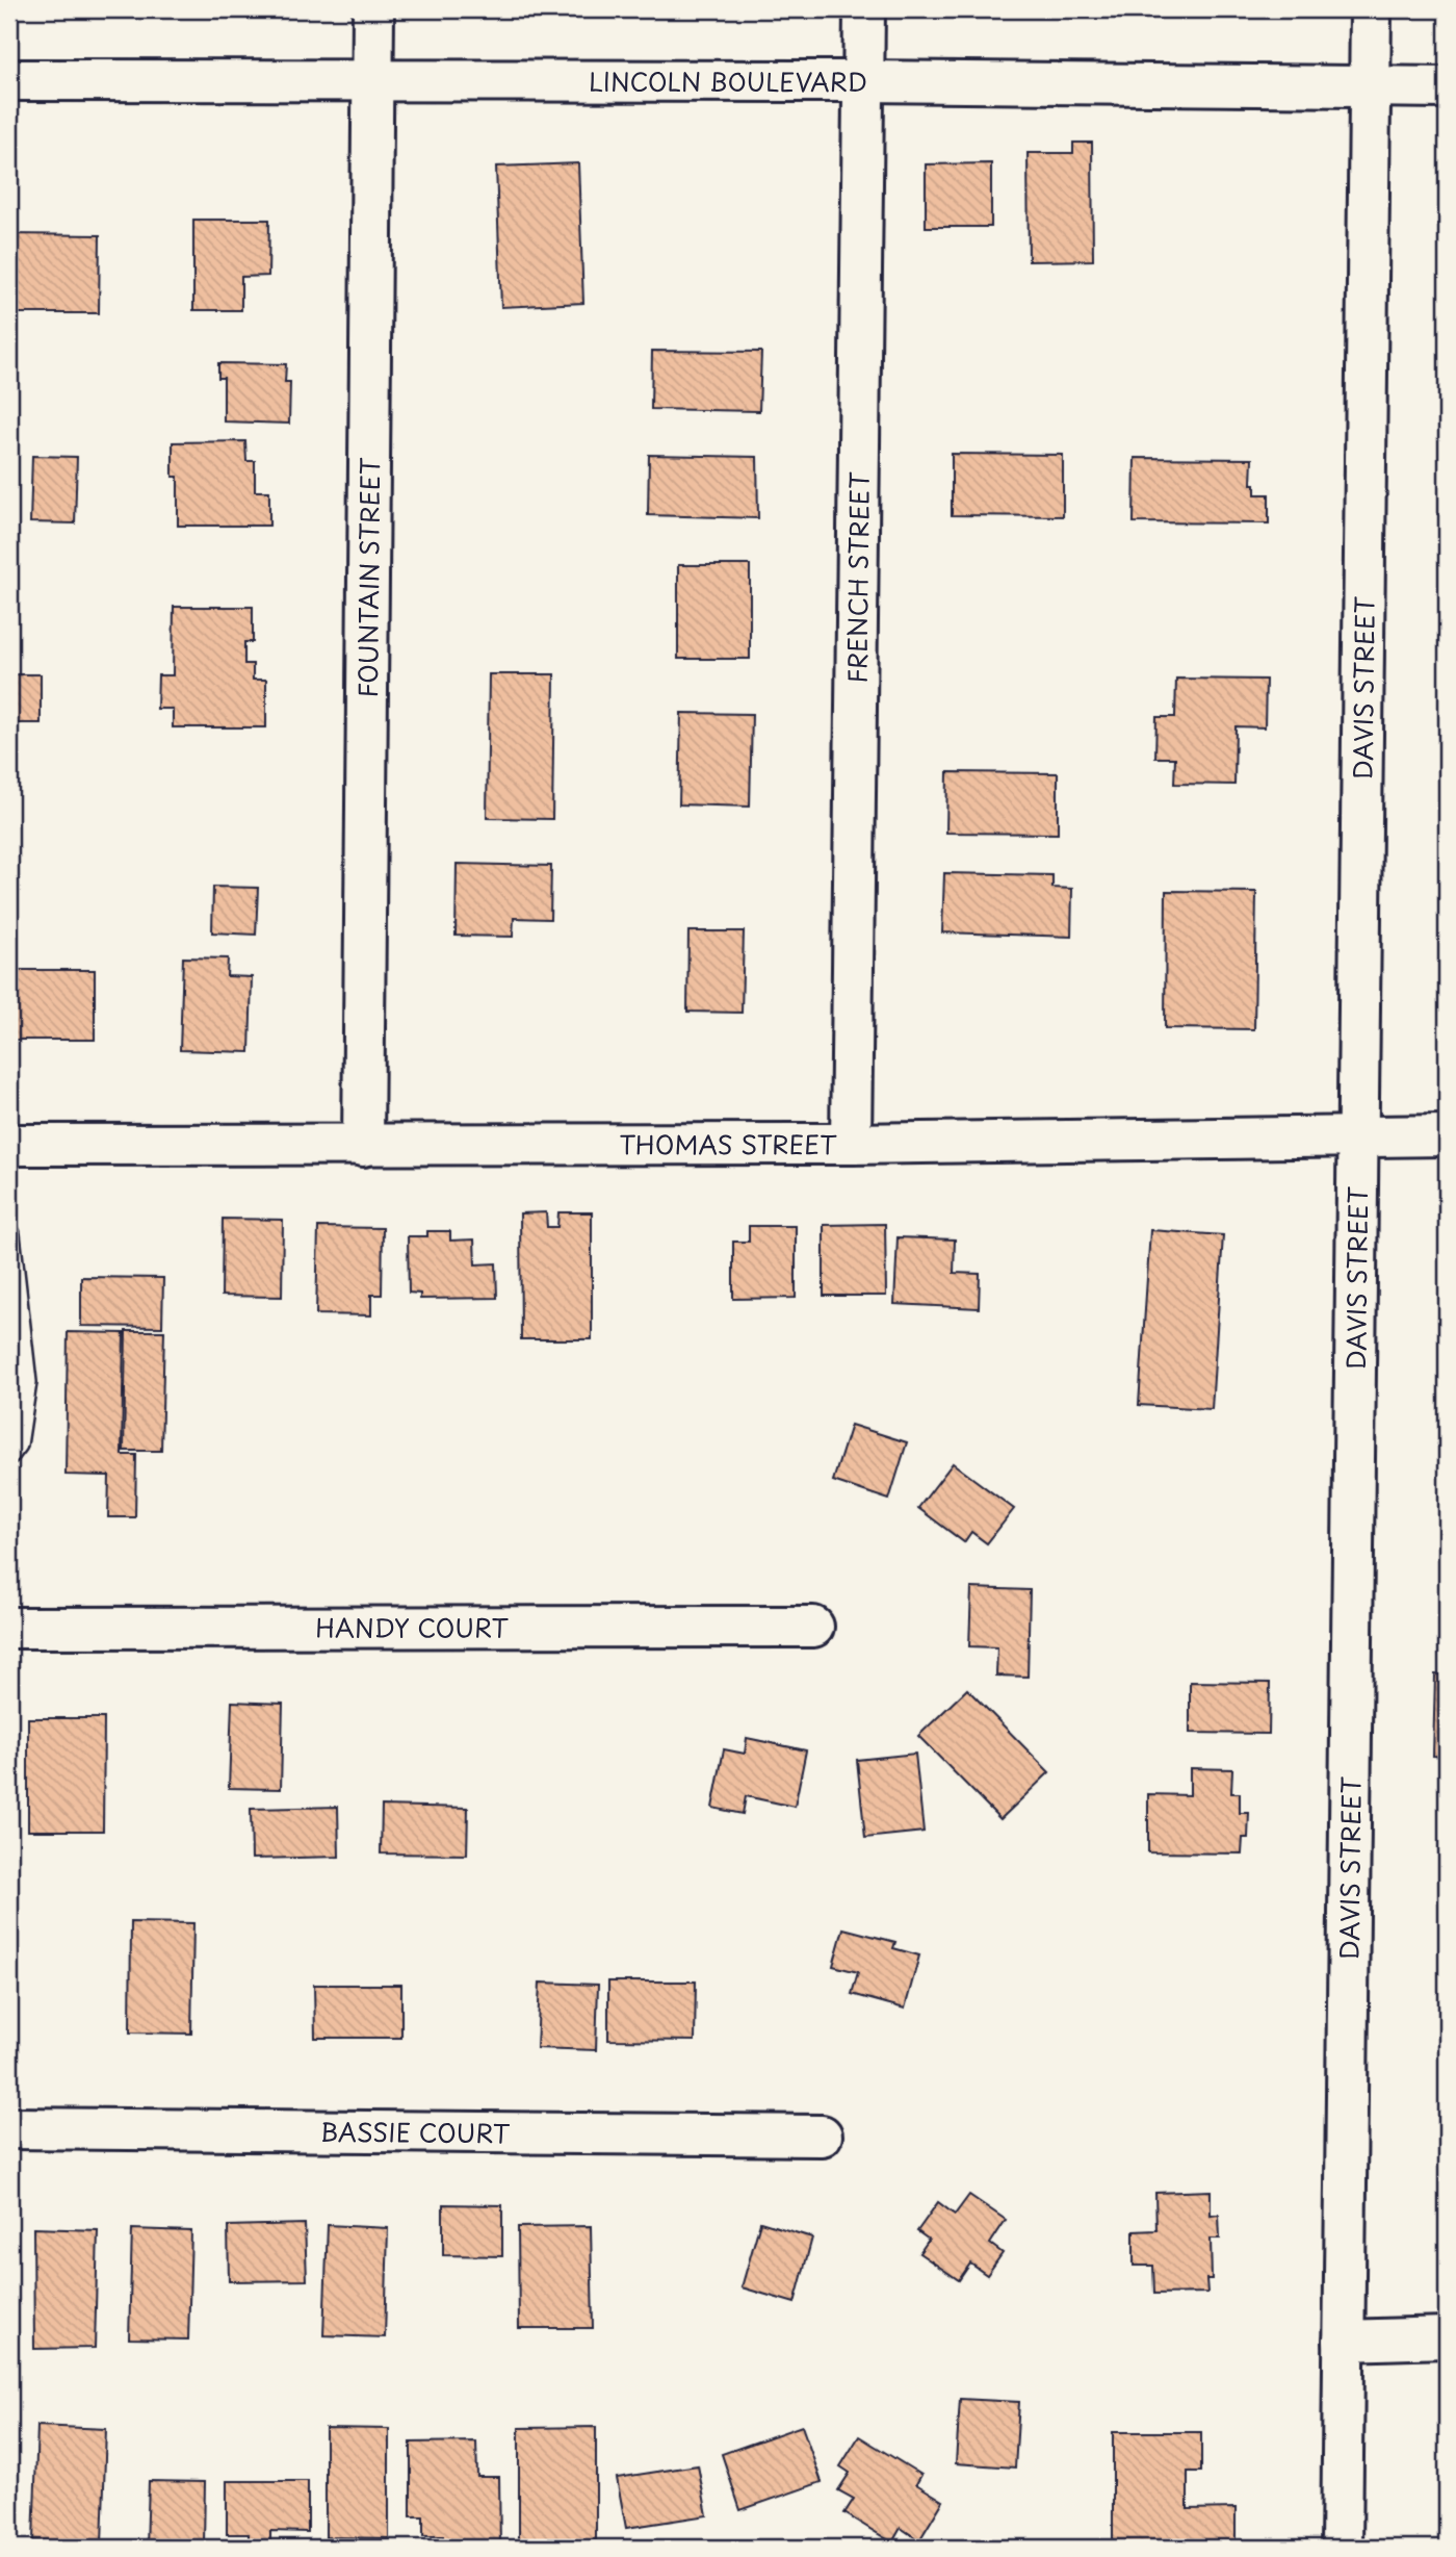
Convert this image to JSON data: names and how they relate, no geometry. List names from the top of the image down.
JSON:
{
  "streets": {
    "street": [
      "LINCOLN BOULEVARD",
      "FRENCH STREET",
      "FOUNTAIN STREET",
      "DAVIS STREET",
      "THOMAS STREET",
      "HANDY COURT",
      "BASSIE COURT"
    ]
  },
  "crossings": [
    ["LINCOLN BOULEVARD", "FRENCH STREET"],
    ["LINCOLN BOULEVARD", "FOUNTAIN STREET"],
    ["LINCOLN BOULEVARD", "DAVIS STREET"],
    ["FRENCH STREET", "THOMAS STREET"],
    ["FOUNTAIN STREET", "THOMAS STREET"],
    ["DAVIS STREET", "THOMAS STREET"]
  ]
}
